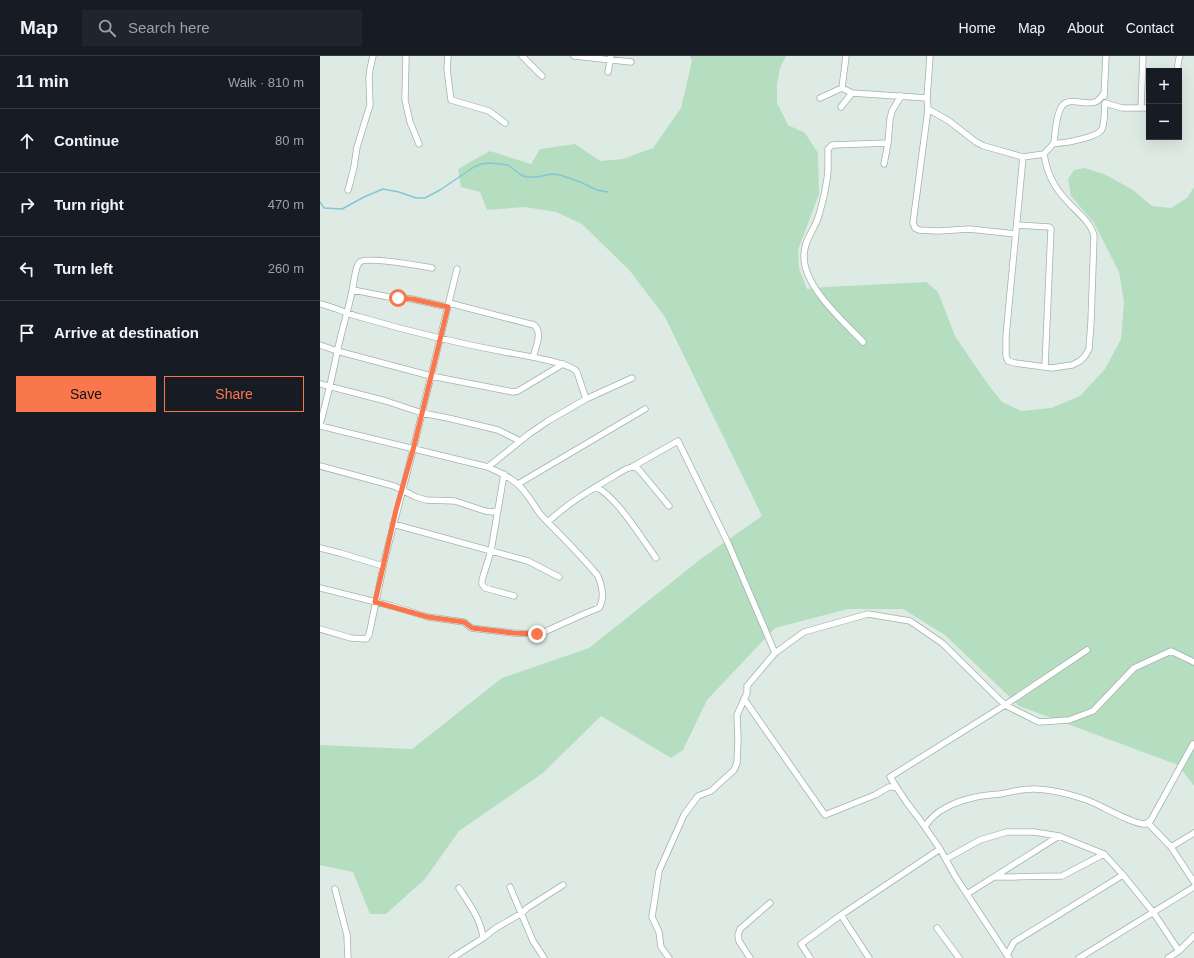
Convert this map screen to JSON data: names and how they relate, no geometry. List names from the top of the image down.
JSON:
{
  "page": {
    "header": "Map",
    "search": "Search here",
    "nav": [
      "Home",
      "Map",
      "About",
      "Contact"
    ],
    "heading": ["11 min", "Walk · 810 m"],
    "map_buttons": ["+", "−"],
    "list": [
      ["Continue", "80 m"],
      ["Turn right", "470 m"],
      ["Turn left", "260 m"],
      "Arrive at destination"
    ],
    "buttons": ["Save", "Share"]
  }
}
